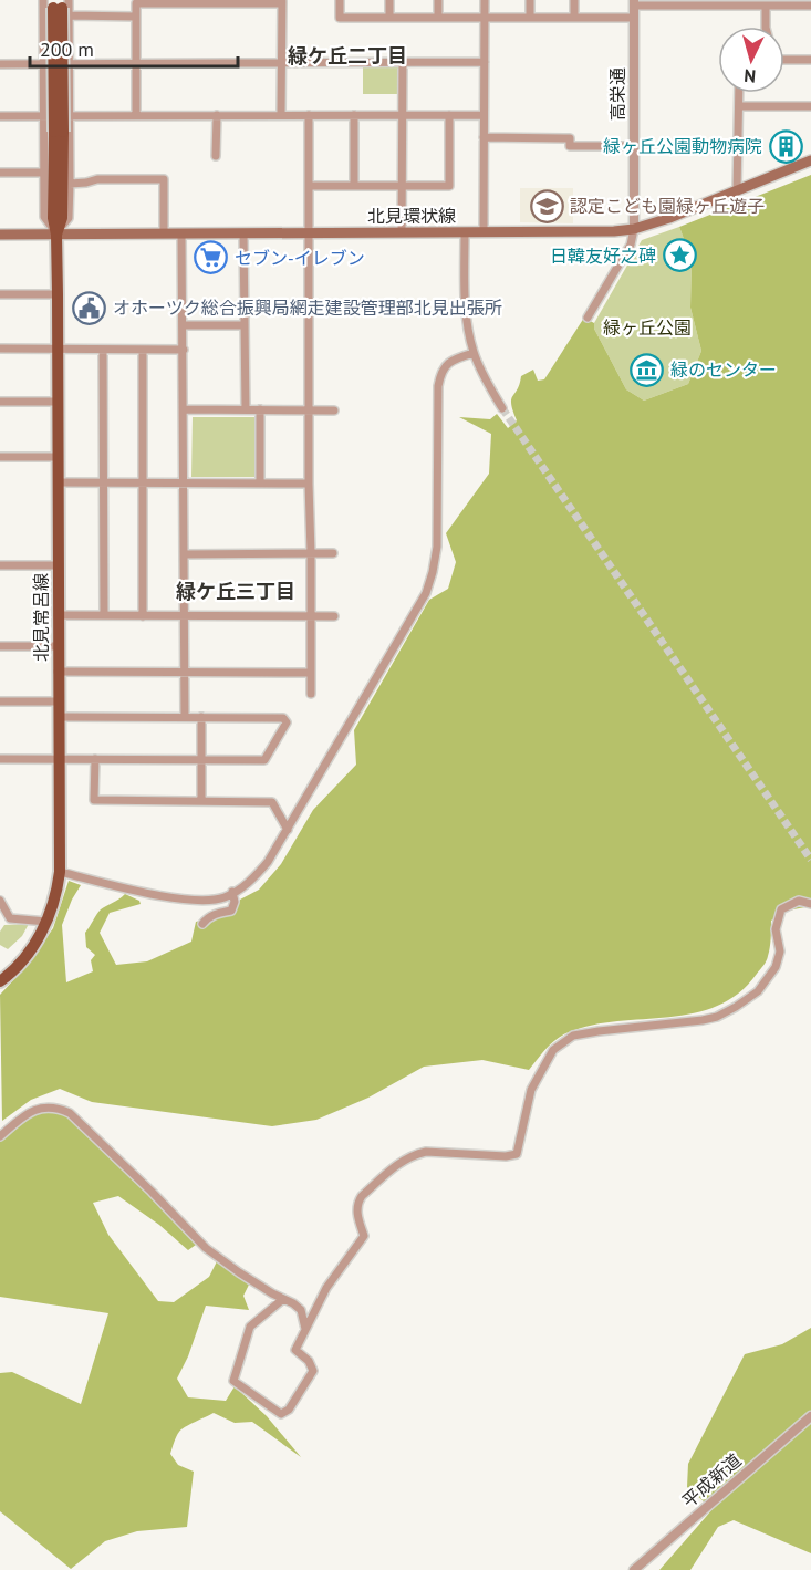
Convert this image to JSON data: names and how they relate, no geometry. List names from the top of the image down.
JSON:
{
  "streets": {
    "main road": ["北見環状線", "北見常呂線"],
    "street": ["高栄通", "平成新道"]
  },
  "crossings": [
    ["高栄通", "北見環状線"],
    ["北見環状線", "北見常呂線"]
  ],
  "districts": ["緑ケ丘二丁目", "緑ケ丘三丁目"],
  "parks": ["緑ヶ丘公園"],
  "places": {
    "building": ["緑ヶ丘公園動物病院"],
    "school or university": ["認定こども園緑ヶ丘遊子"],
    "place": ["日韓友好之碑"],
    "supermarket": ["セブン-イレブン"],
    "public building": ["オホーツク総合振興局網走建設管理部北見出張所"],
    "museum": ["緑のセンター"]
  },
  "scale_bar": "200 m",
  "north": "bottom"
}
